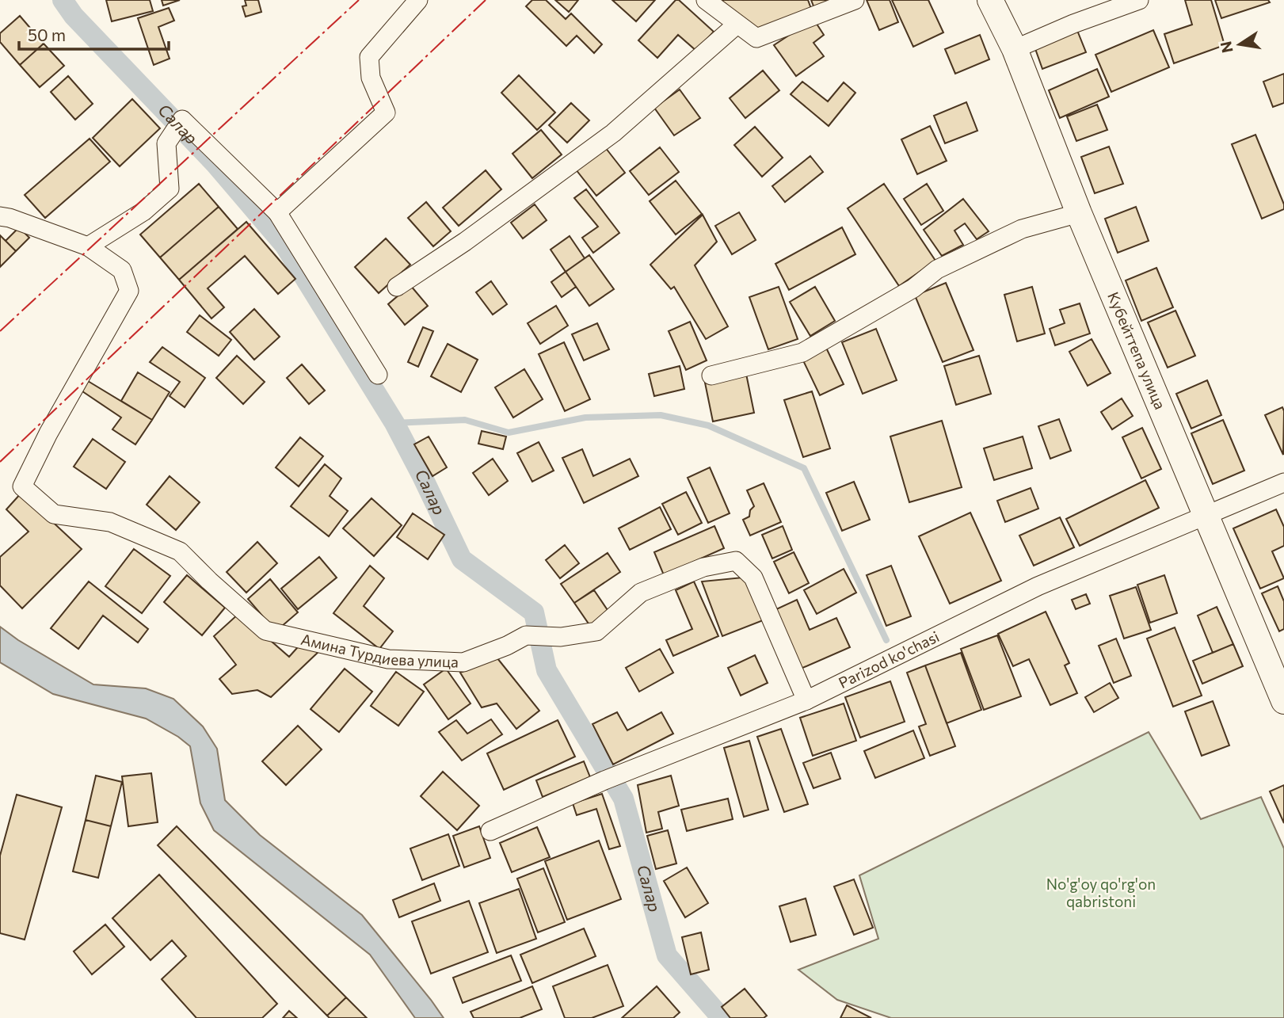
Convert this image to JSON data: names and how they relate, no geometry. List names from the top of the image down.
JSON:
{
  "streets": {
    "street": ["Кубейттепа улица", "Амина Турдиева улица", "Parizod ko'chasi"]
  },
  "crossings": [
    ["Кубейттепа улица", "Parizod ko'chasi"],
    ["Амина Турдиева улица", "Parizod ko'chasi"]
  ],
  "water": ["Салар"],
  "parks": ["No'g'oy qo'rg'on qabristoni"],
  "scale_bar": "50 m",
  "north": "left"
}
